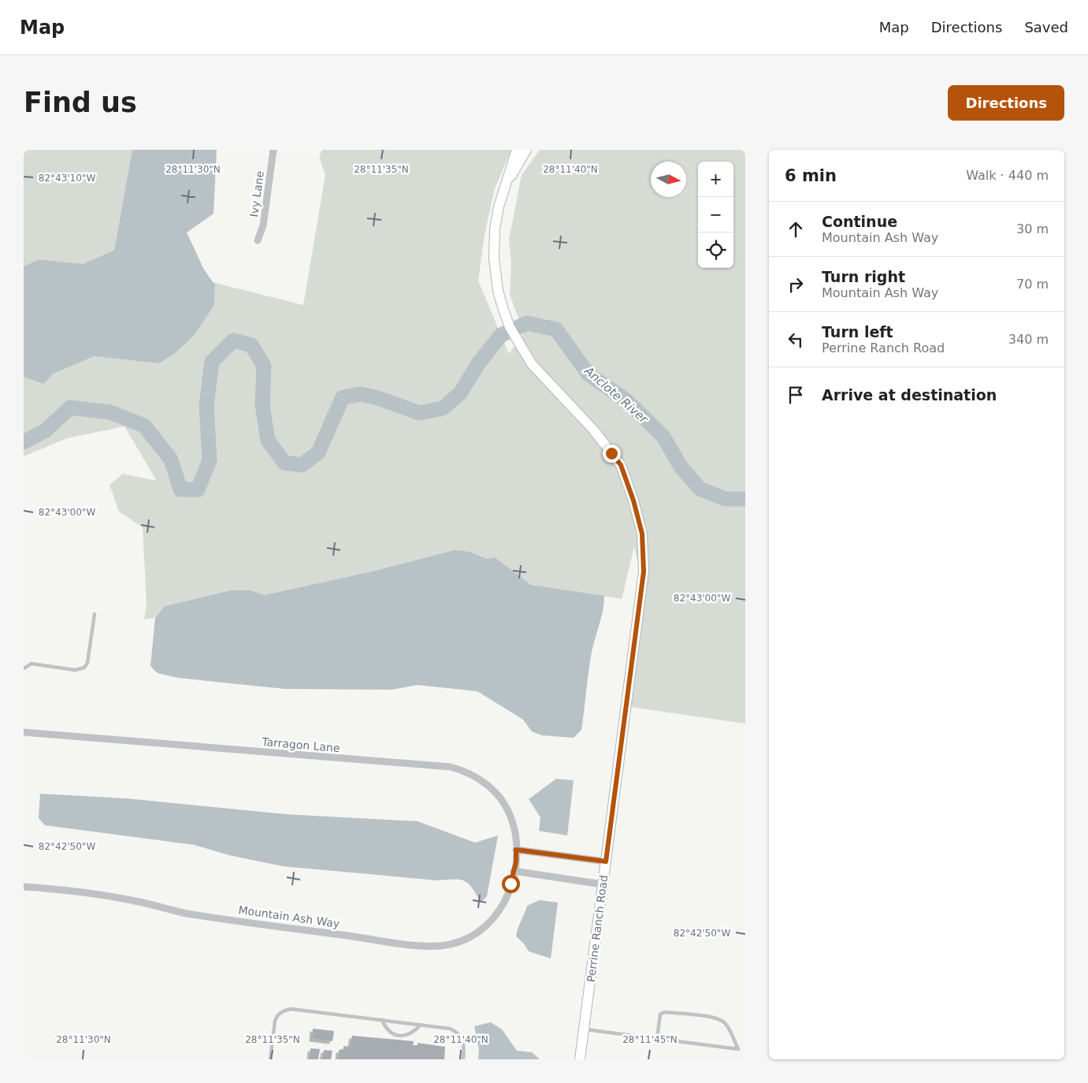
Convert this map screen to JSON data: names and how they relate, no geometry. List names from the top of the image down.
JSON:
{
  "streets": {
    "street": [
      "Ivy Lane",
      "Tarragon Lane",
      "Mountain Ash Way",
      "Perrine Ranch Road"
    ]
  },
  "crossings": [
    ["Tarragon Lane", "Mountain Ash Way"]
  ],
  "water": ["Anclote River"],
  "north": "right",
  "page": {
    "header": "Map",
    "nav": ["Map", "Directions", "Saved"],
    "buttons": "Directions",
    "title": "Find us",
    "heading": ["6 min", "Walk · 440 m"],
    "map_buttons": ["+", "−"],
    "list": [
      ["Continue", "Mountain Ash Way", "30 m"],
      ["Turn right", "Mountain Ash Way", "70 m"],
      ["Turn left", "Perrine Ranch Road", "340 m"],
      "Arrive at destination"
    ]
  },
  "coordinates": [
    "28°11'30\"N",
    "28°11'35\"N",
    "28°11'40\"N",
    "82°43'10\"W",
    "82°43'00\"W",
    "82°42'50\"W",
    "28°11'45\"N"
  ]
}
